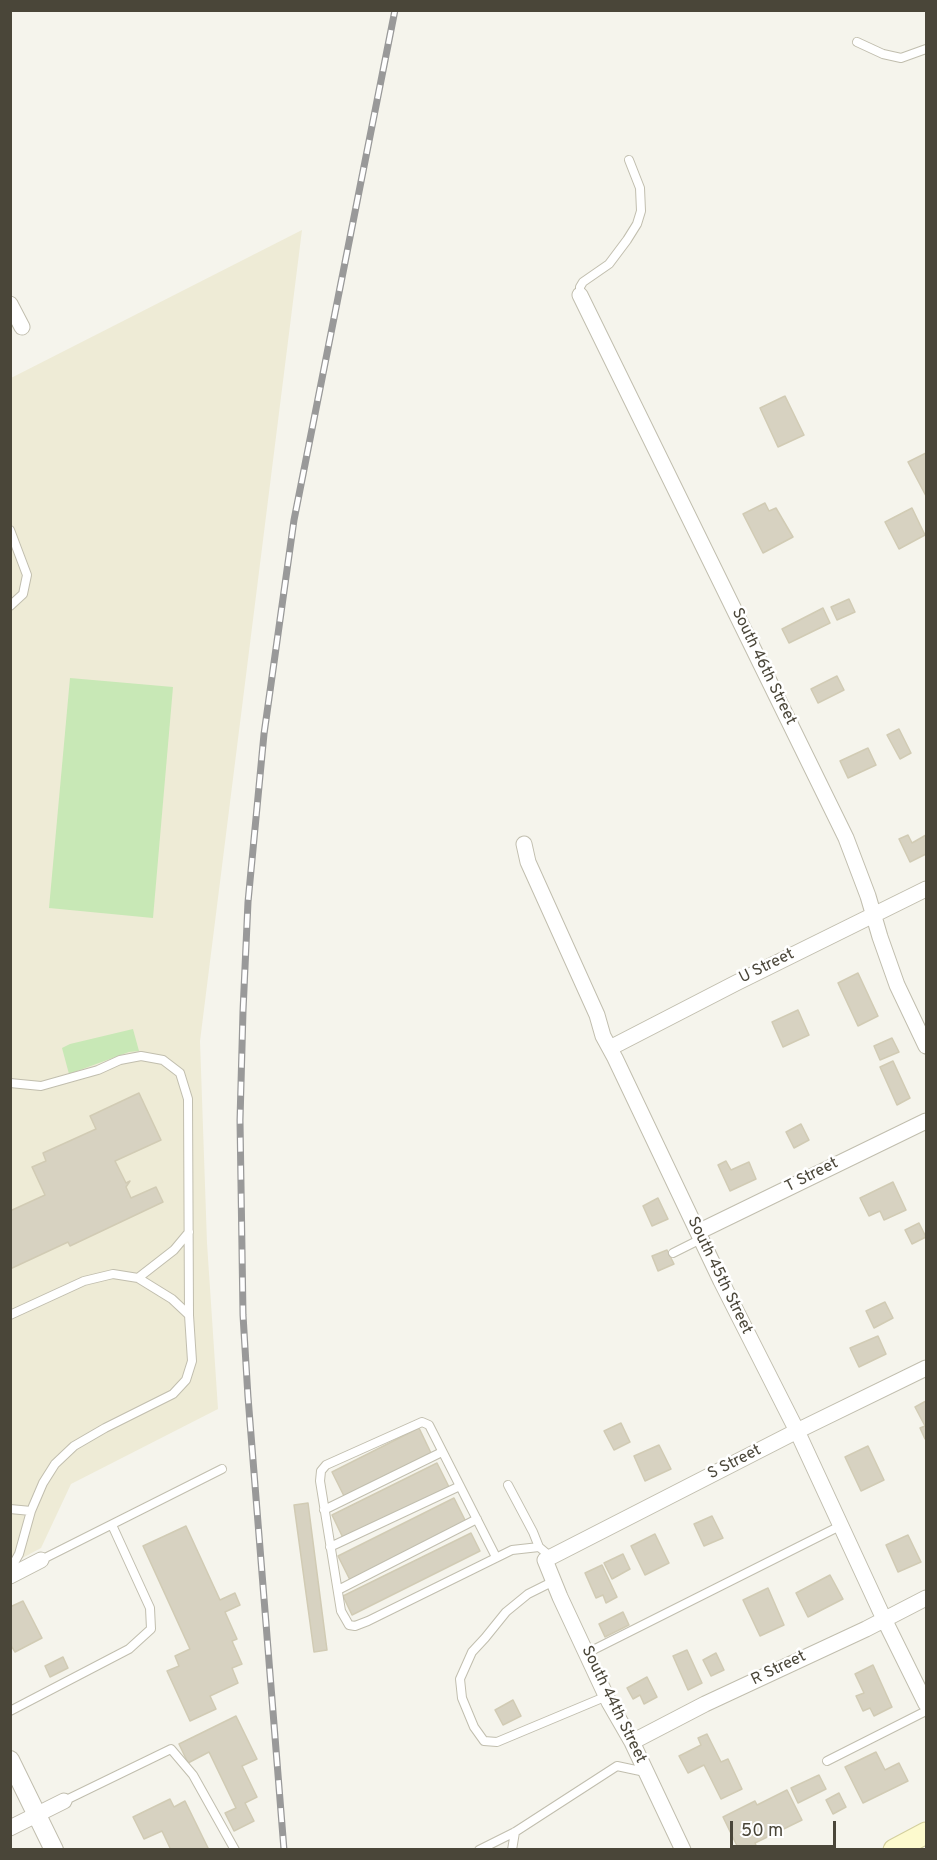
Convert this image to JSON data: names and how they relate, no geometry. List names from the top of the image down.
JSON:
{
  "streets": {
    "street": [
      "South 46th Street",
      "U Street",
      "T Street",
      "South 45th Street",
      "S Street",
      "R Street",
      "South 44th Street"
    ]
  },
  "crossings": [
    ["South 46th Street", "U Street"],
    ["U Street", "South 45th Street"],
    ["T Street", "South 45th Street"],
    ["South 45th Street", "S Street"],
    ["South 45th Street", "R Street"],
    ["S Street", "South 44th Street"],
    ["R Street", "South 44th Street"]
  ],
  "scale_bar": "50 m"
}
